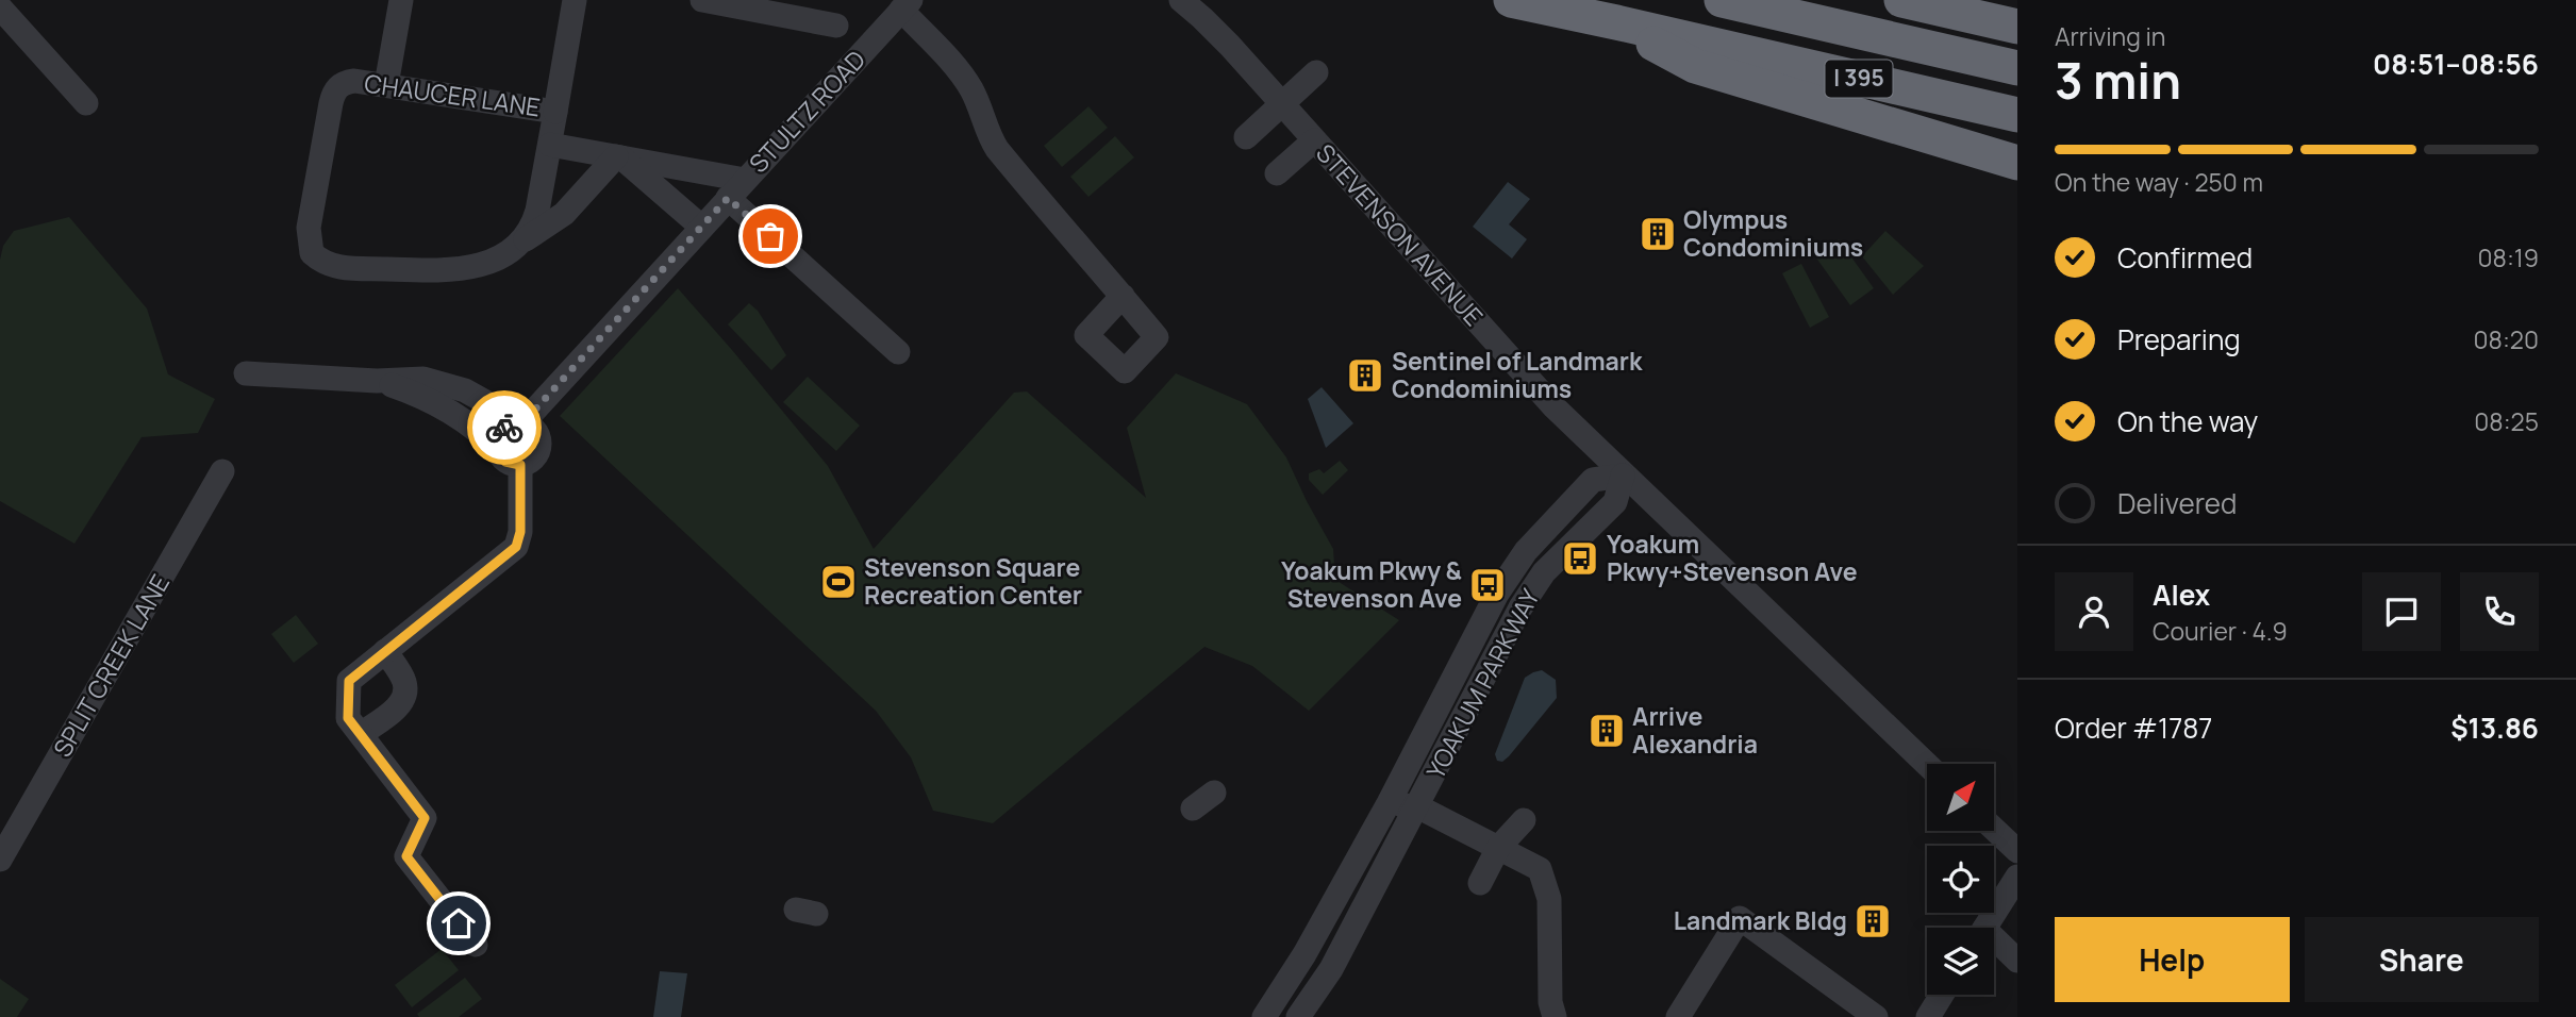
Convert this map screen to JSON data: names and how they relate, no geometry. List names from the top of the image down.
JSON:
{
  "streets": {
    "highway": ["I 395"],
    "street": [
      "CHAUCER LANE",
      "STULTZ ROAD",
      "STEVENSON AVENUE",
      "SPLIT CREEK LANE",
      "YOAKUM PARKWAY"
    ]
  },
  "crossings": [
    ["CHAUCER LANE", "STULTZ ROAD"],
    ["STEVENSON AVENUE", "YOAKUM PARKWAY"]
  ],
  "places": {
    "building": [
      "Olympus Condominiums",
      "Sentinel of Landmark Condominiums",
      "Arrive Alexandria",
      "Landmark Bldg"
    ],
    "bus stop": ["Yoakum Pkwy+Stevenson Ave", "Yoakum Pkwy & Stevenson Ave"],
    "sports": ["Stevenson Square Recreation Center"]
  },
  "north": "top right",
  "page": {
    "heading": ["3 min", "Arriving in", "08:51–08:56"],
    "panel": [
      "Alex",
      "Courier · 4.9",
      "Order #1787",
      "$13.86"
    ],
    "bar": "On the way · 250 m",
    "list": [
      ["Confirmed", "08:19"],
      ["Preparing", "08:20"],
      ["On the way", "08:25"],
      "Delivered"
    ],
    "buttons": ["Help", "Share"]
  }
}
